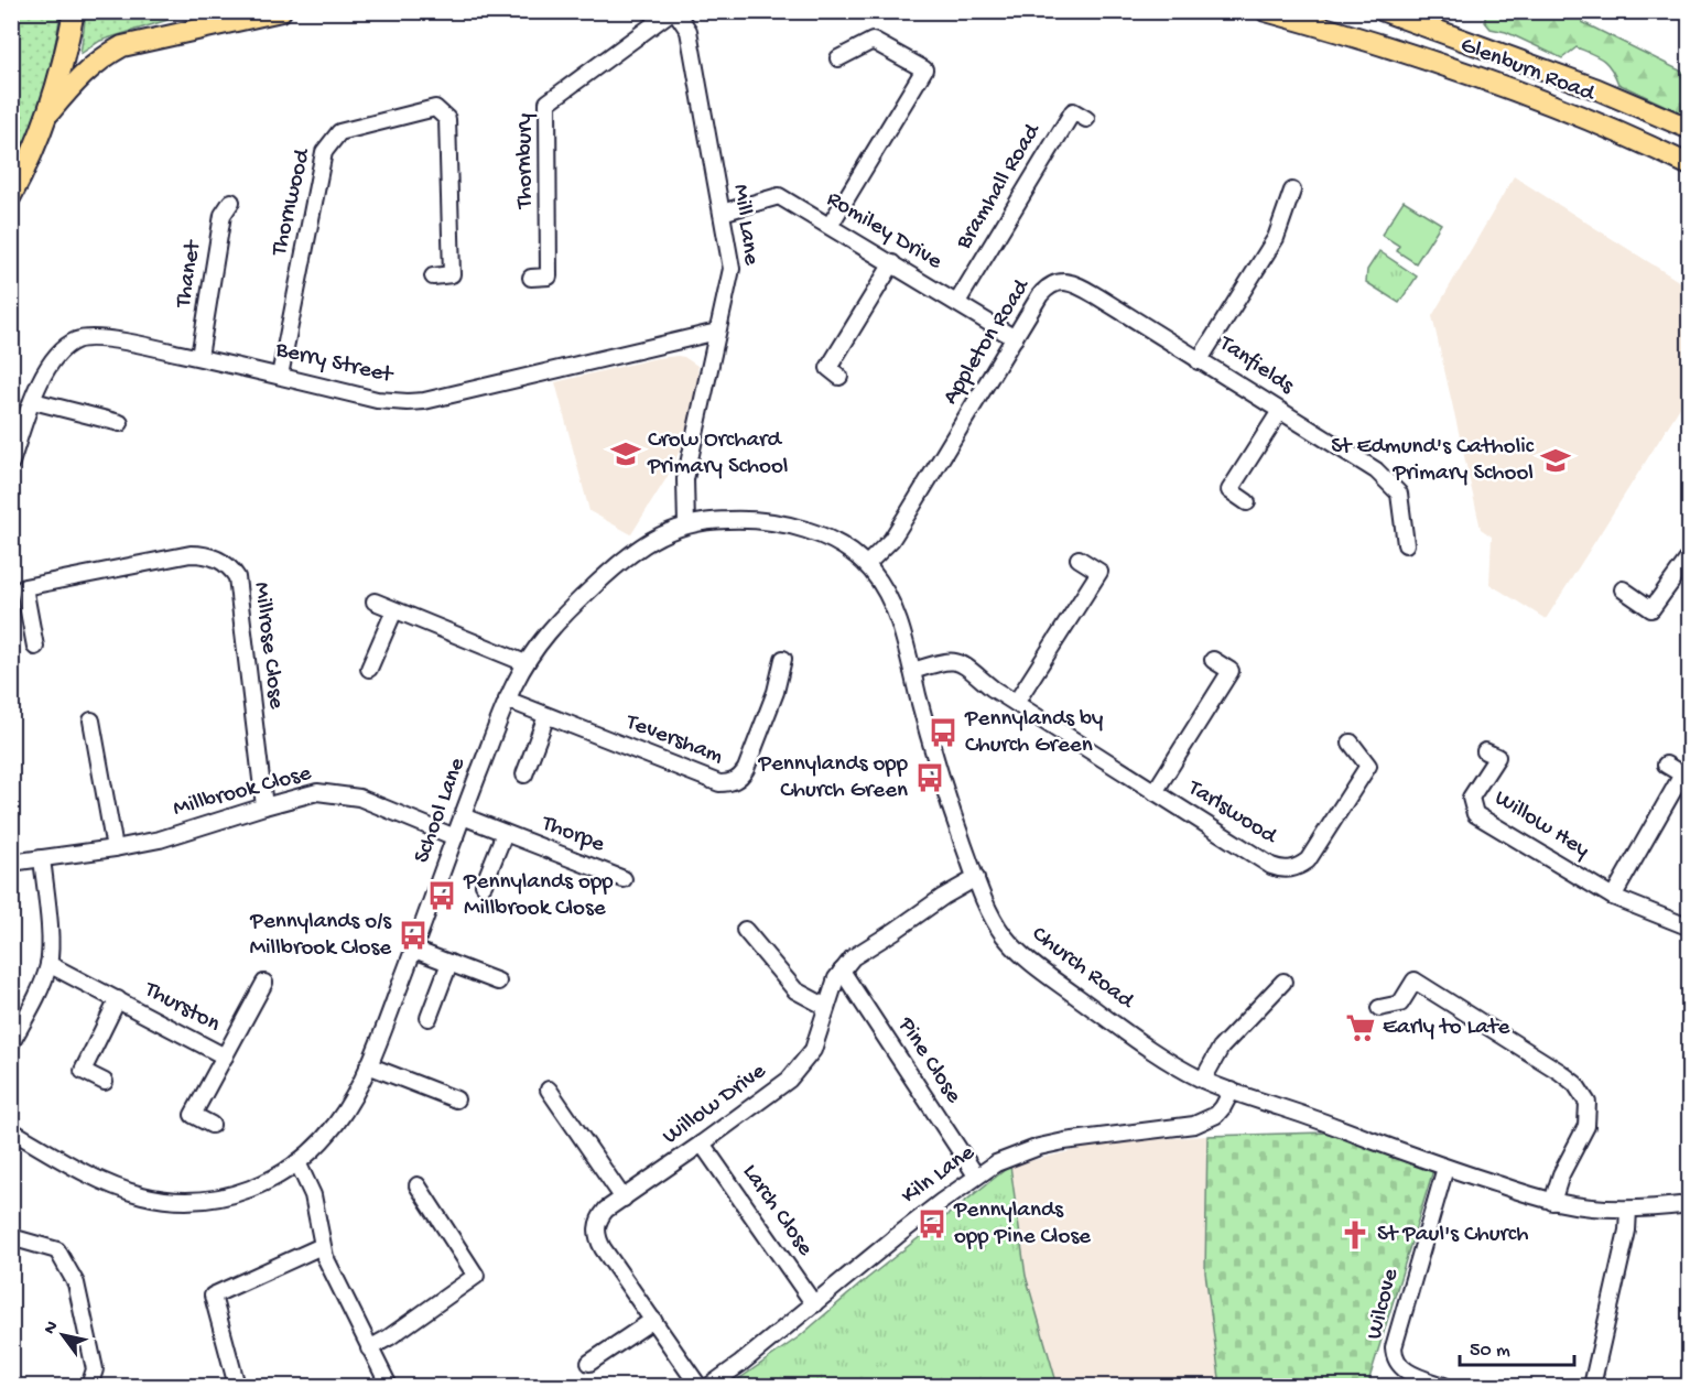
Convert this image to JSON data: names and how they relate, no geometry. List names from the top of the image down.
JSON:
{
  "streets": {
    "main road": ["Glenburn Road"],
    "street": [
      "Thornbury",
      "Bramhall Road",
      "Thornwood",
      "Mill Lane",
      "Romiley Drive",
      "Thanet",
      "Appleton Road",
      "Berry Street",
      "Tanfields",
      "Millrose Close",
      "Teversham",
      "Millbrook Close",
      "School Lane",
      "Tarlswood",
      "Willow Hey",
      "Thorpe",
      "Church Road",
      "Thurston",
      "Pine Close",
      "Willow Drive",
      "Kiln Lane",
      "Larch Close",
      "Wilcove"
    ]
  },
  "crossings": [
    ["Thornbury", "Mill Lane"],
    ["Bramhall Road", "Romiley Drive"],
    ["Thornwood", "Berry Street"],
    ["Mill Lane", "Romiley Drive"],
    ["Mill Lane", "Berry Street"],
    ["Mill Lane", "School Lane"],
    ["Mill Lane", "Church Road"],
    ["Romiley Drive", "Appleton Road"],
    ["Thanet", "Berry Street"],
    ["Appleton Road", "Tanfields"],
    ["Appleton Road", "Church Road"],
    ["Millrose Close", "Millbrook Close"],
    ["Teversham", "School Lane"],
    ["Millbrook Close", "School Lane"],
    ["School Lane", "Thorpe"],
    ["School Lane", "Church Road"],
    ["Tarlswood", "Church Road"],
    ["Church Road", "Willow Drive"],
    ["Church Road", "Kiln Lane"],
    ["Church Road", "Wilcove"],
    ["Pine Close", "Willow Drive"],
    ["Pine Close", "Kiln Lane"],
    ["Willow Drive", "Larch Close"],
    ["Kiln Lane", "Larch Close"]
  ],
  "places": {
    "school or university": ["Crow Orchard Primary School", "St Edmund's Catholic Primary School"],
    "bus stop": [
      "Pennylands by Church Green",
      "Pennylands opp Church Green",
      "Pennylands opp Millbrook Close",
      "Pennylands o/s Millbrook Close",
      "Pennylands opp Pine Close"
    ],
    "supermarket": ["Early to Late"],
    "church": ["St Paul's Church"]
  },
  "scale_bar": "50 m",
  "north": "top left"
}
